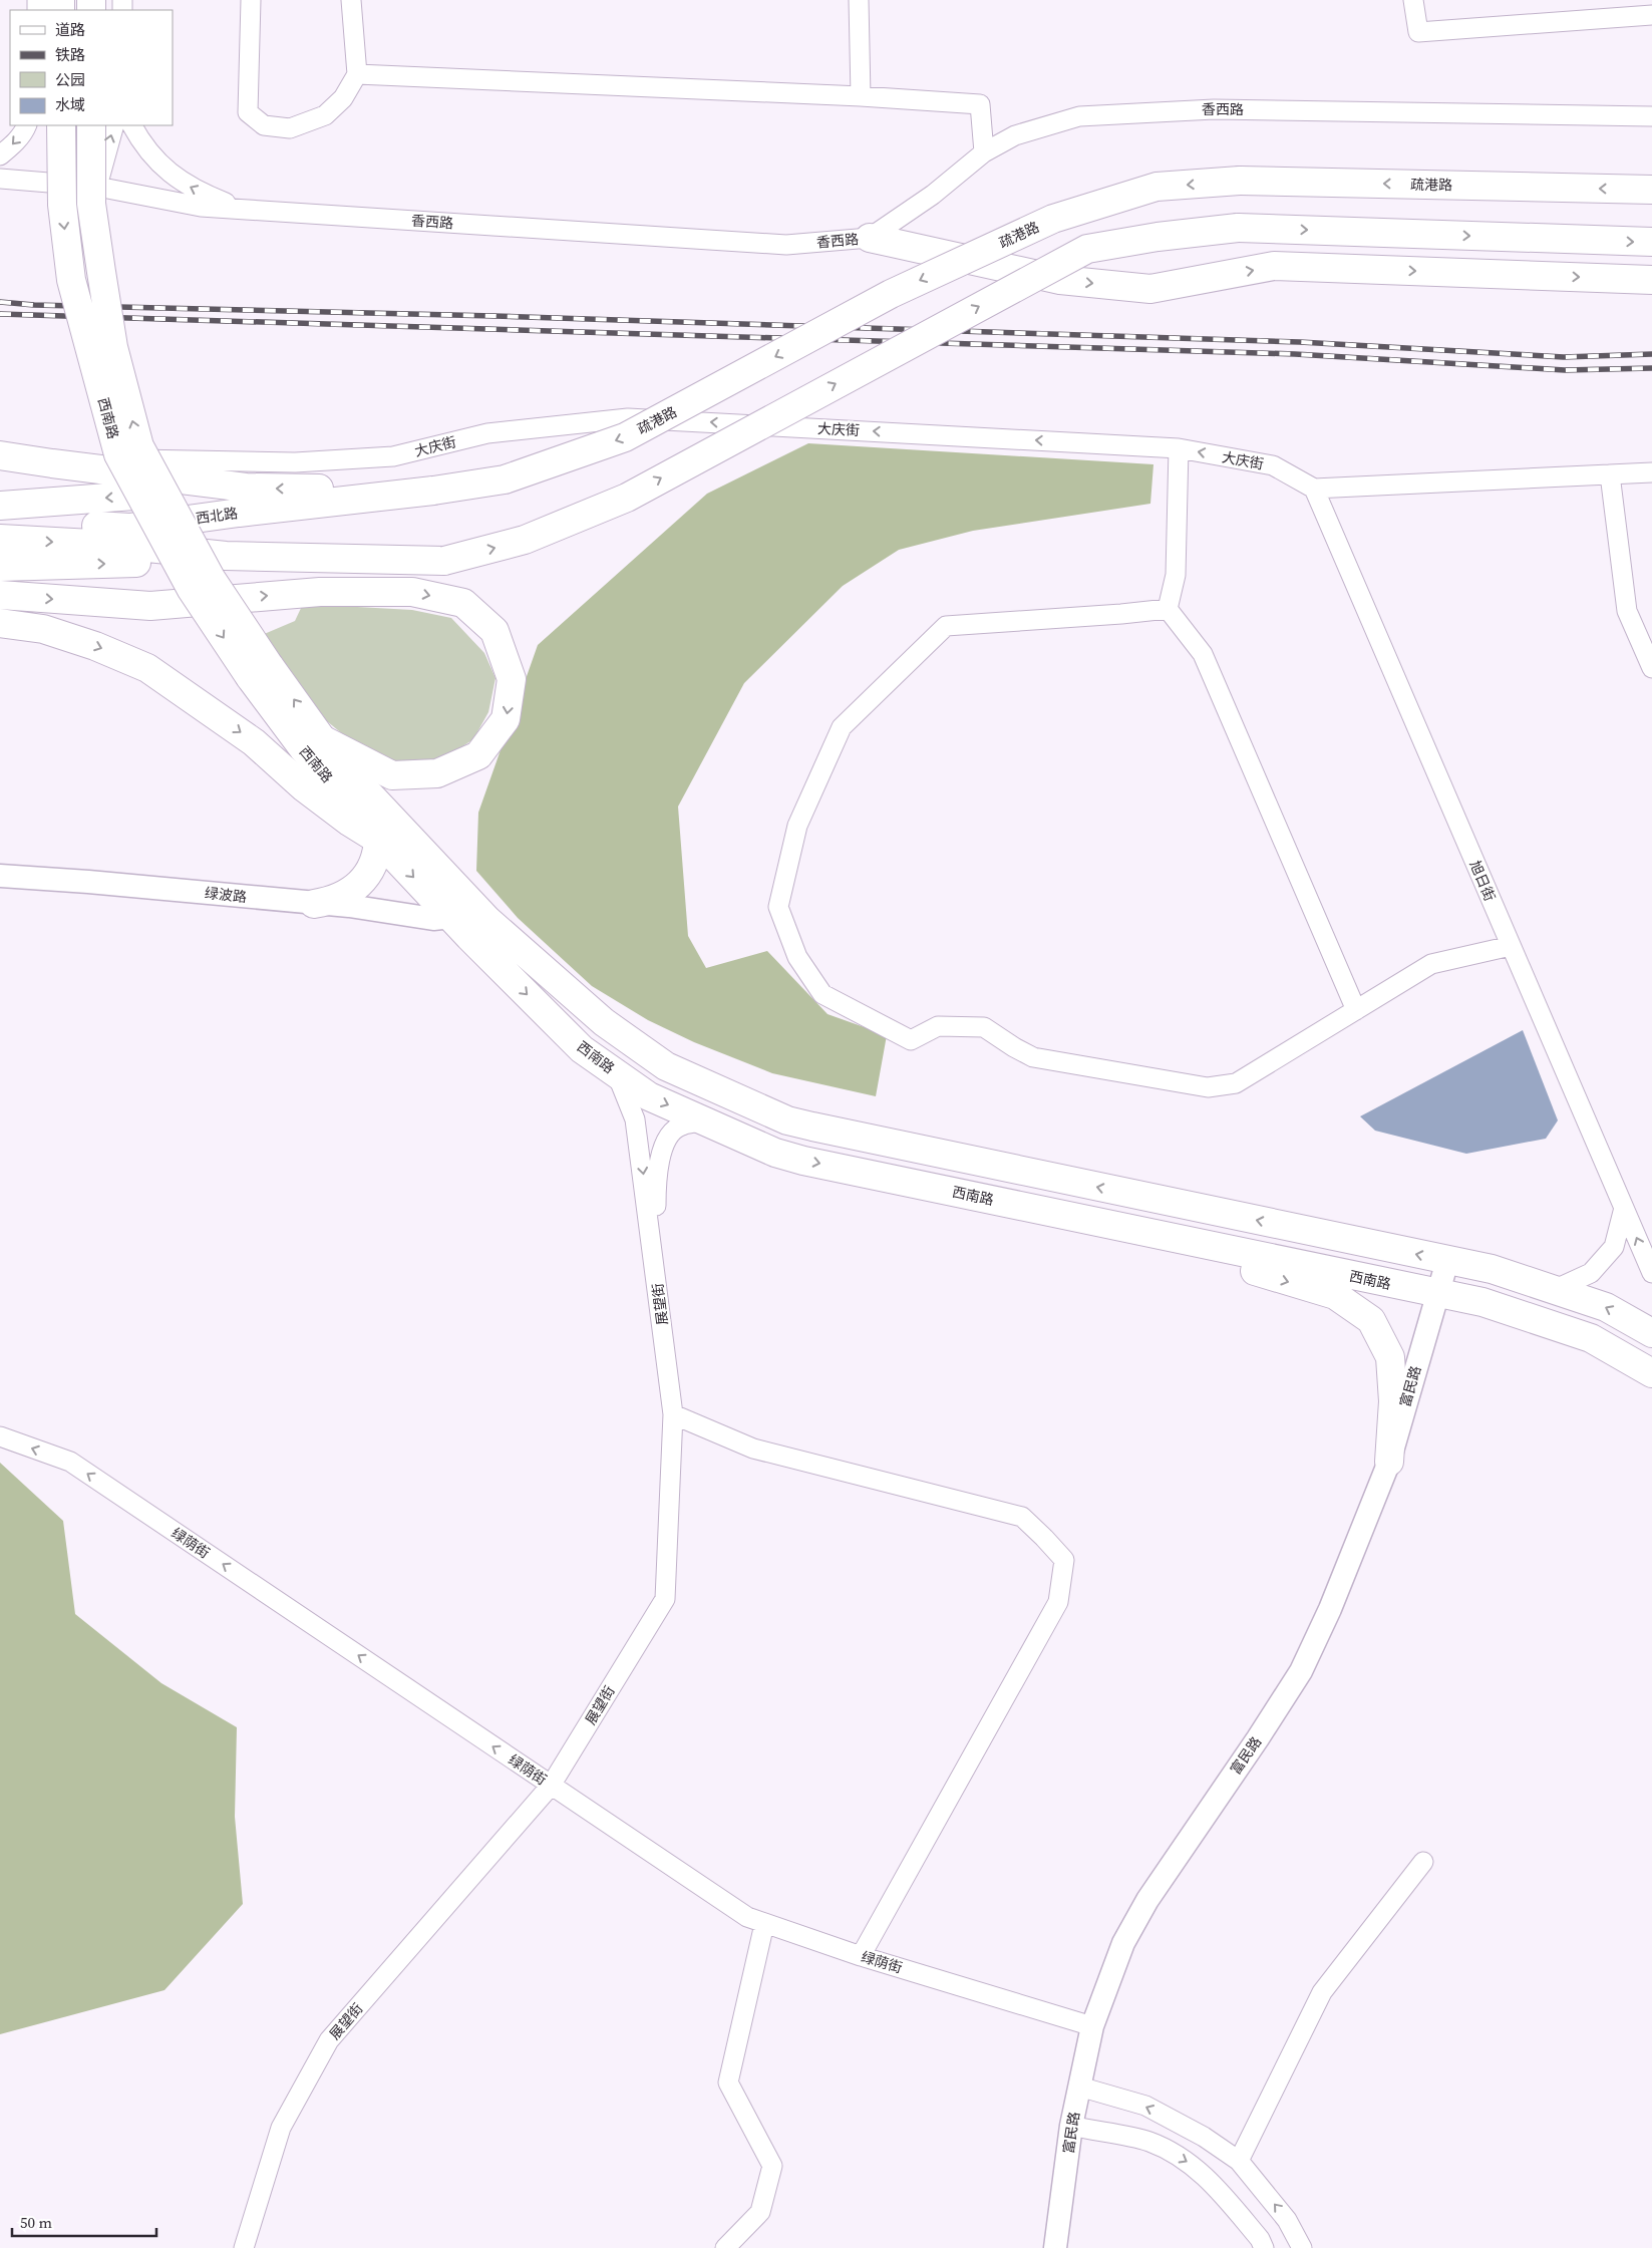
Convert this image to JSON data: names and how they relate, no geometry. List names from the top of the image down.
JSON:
{
  "streets": {
    "main road": ["疏港路", "西南路", "西北路"],
    "street": [
      "香西路",
      "大庆街",
      "旭日街",
      "绿波路",
      "展望街",
      "富民路",
      "绿荫街"
    ]
  },
  "crossings": [
    ["疏港路", "西北路"],
    ["西南路", "绿波路"],
    ["西南路", "展望街"],
    ["西南路", "富民路"],
    ["大庆街", "旭日街"],
    ["展望街", "绿荫街"],
    ["富民路", "绿荫街"]
  ],
  "one_way": ["大庆街", "绿荫街"],
  "legend": [
    "道路",
    "铁路",
    "公园",
    "水域"
  ],
  "scale_bar": "50 m"
}
